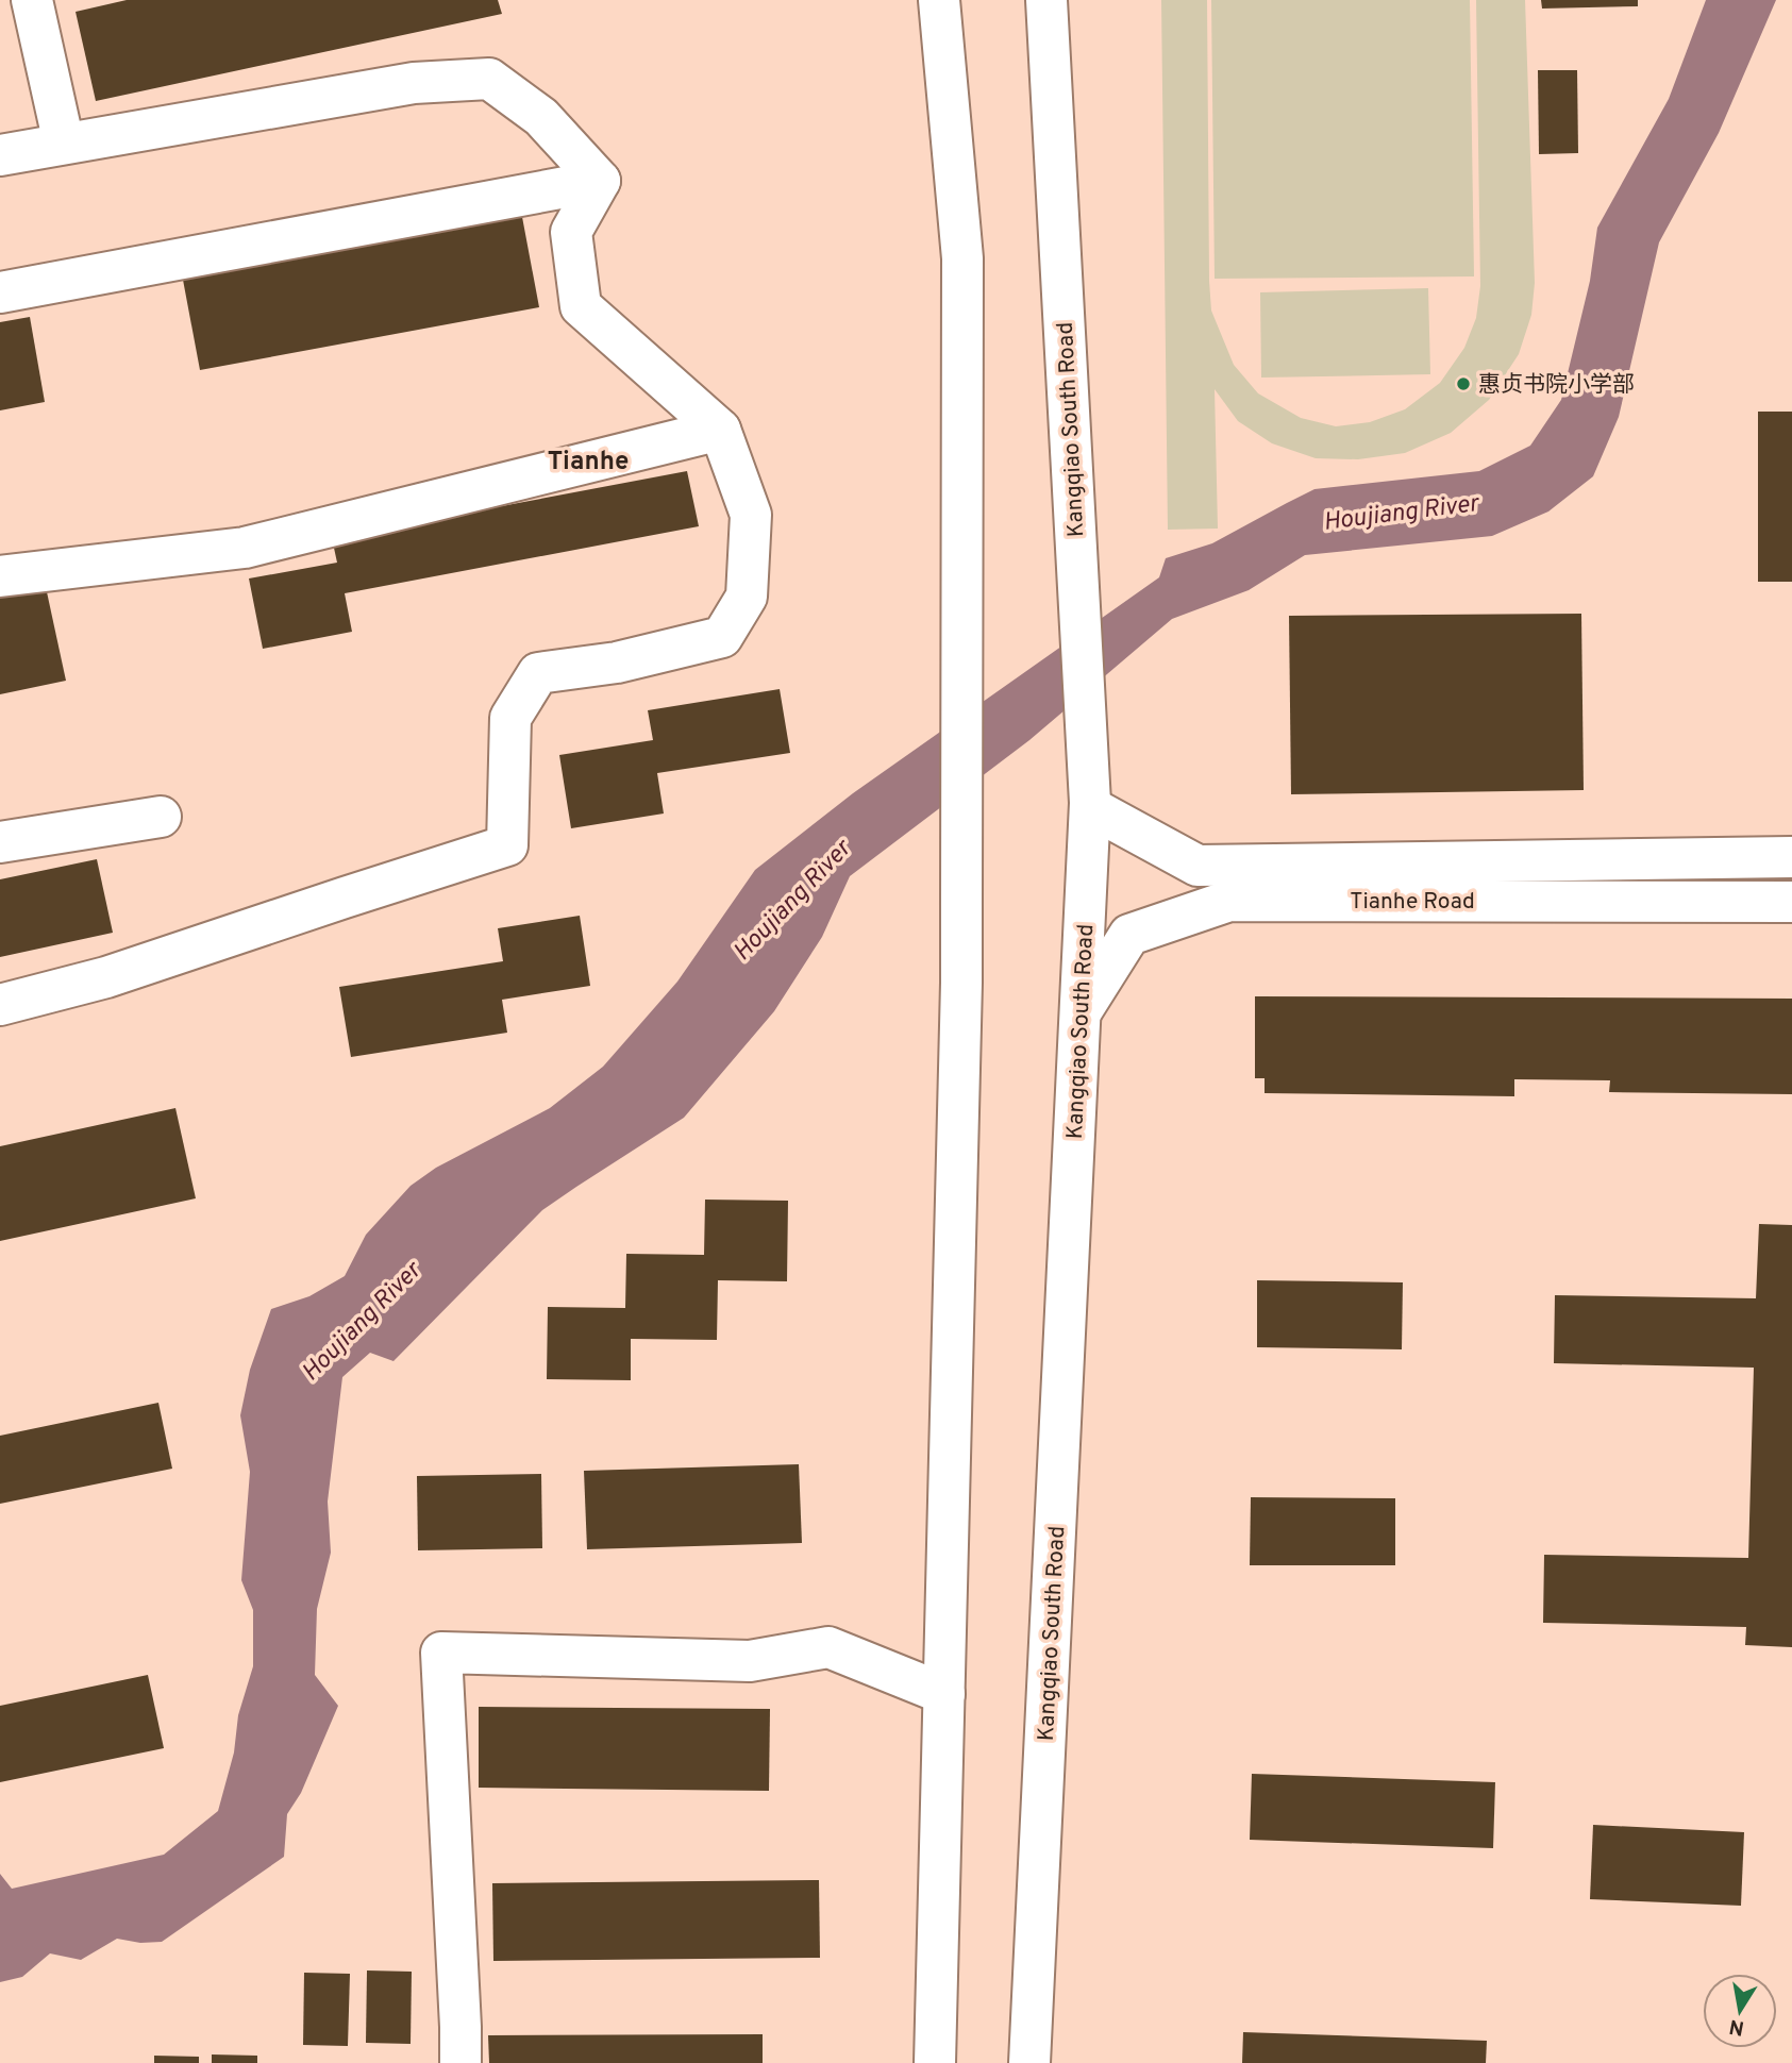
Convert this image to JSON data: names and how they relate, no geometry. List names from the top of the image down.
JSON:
{
  "streets": {
    "main road": ["Kangqiao South Road", "Tianhe Road"]
  },
  "crossings": [
    ["Kangqiao South Road", "Tianhe Road"]
  ],
  "districts": ["Tianhe"],
  "water": ["Houjiang River"],
  "places": ["惠贞书院小学部"],
  "north": "bottom"
}
